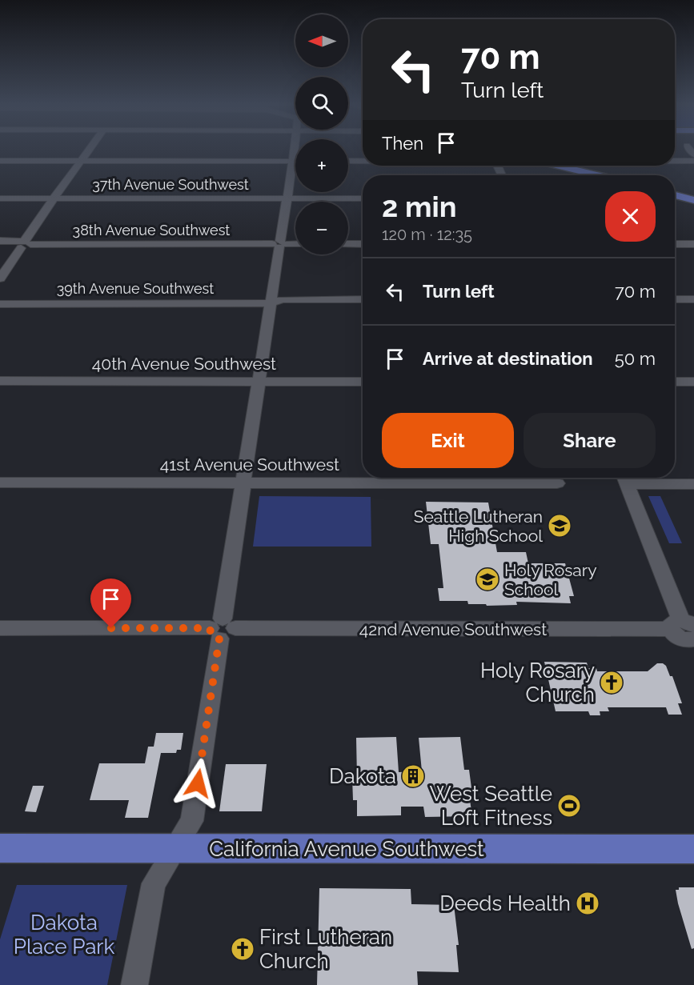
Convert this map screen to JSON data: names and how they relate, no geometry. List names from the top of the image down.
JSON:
{
  "streets": {
    "main road": ["California Avenue Southwest"],
    "street": [
      "37th Avenue Southwest",
      "38th Avenue Southwest",
      "39th Avenue Southwest",
      "40th Avenue Southwest",
      "41st Avenue Southwest",
      "42nd Avenue Southwest"
    ]
  },
  "parks": ["Dakota Place Park"],
  "places": {
    "school or university": ["Seattle Lutheran High School", "Holy Rosary School"],
    "church": ["Holy Rosary Church", "First Lutheran Church"],
    "building": ["Dakota"],
    "sports": ["West Seattle Loft Fitness"],
    "hospital": ["Deeds Health"]
  },
  "north": "left",
  "page": {
    "map_buttons": ["+", "−"],
    "turn": ["70 m", "Turn left"],
    "then": "Then",
    "heading": ["2 min", "120 m · 12:35"],
    "list": [
      {
        "name": "Turn left",
        "value": "70 m"
      },
      {
        "name": "Arrive at destination",
        "value": "50 m"
      }
    ],
    "buttons": ["Exit", "Share"]
  }
}
